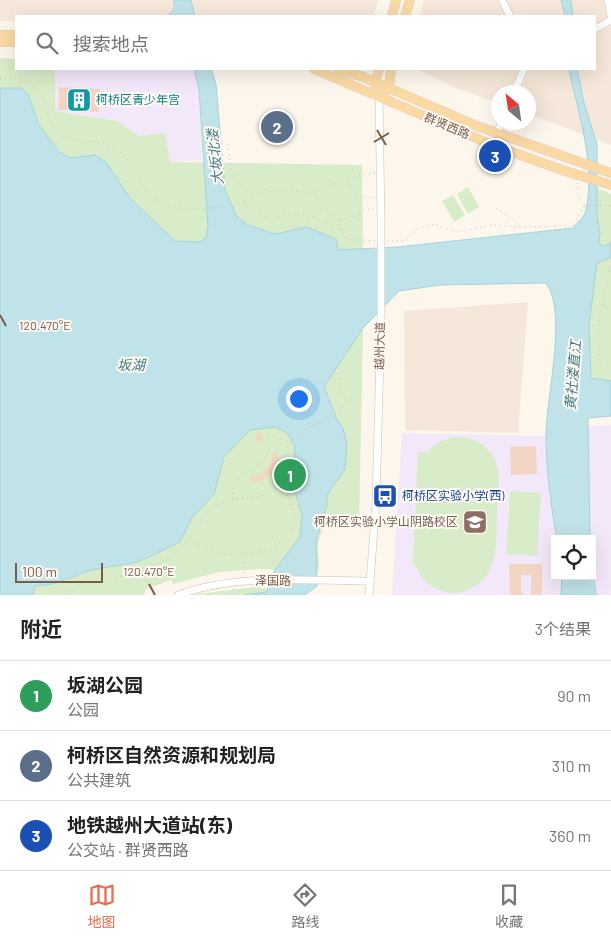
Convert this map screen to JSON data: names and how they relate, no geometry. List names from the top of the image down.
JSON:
{
  "streets": {
    "main road": ["群贤西路", "越州大道"],
    "street": ["泽国路"]
  },
  "crossings": [
    ["群贤西路", "越州大道"],
    ["越州大道", "泽国路"]
  ],
  "water": ["大坂北溇", "坂湖", "黄社溇直江"],
  "places": {
    "building": ["柯桥区青少年宫"],
    "bus stop": ["柯桥区实验小学(西)"],
    "school or university": ["柯桥区实验小学山阴路校区"]
  },
  "scale_bar": "100 m",
  "north": "top left",
  "page": {
    "search": "搜索地点",
    "pins": ["2", "3", "1"],
    "scale": "100 m",
    "heading": ["附近", "3个结果"],
    "list": [
      {
        "mark": "1",
        "name": "坂湖公园",
        "note": "公园",
        "value": "90 m"
      },
      {
        "mark": "2",
        "name": "柯桥区自然资源和规划局",
        "note": "公共建筑",
        "value": "310 m"
      },
      {
        "mark": "3",
        "name": "地铁越州大道站(东)",
        "note": "公交站 · 群贤西路",
        "value": "360 m"
      }
    ],
    "nav": ["地图", "路线", "收藏"]
  },
  "coordinates": ["120.470°E"]
}
